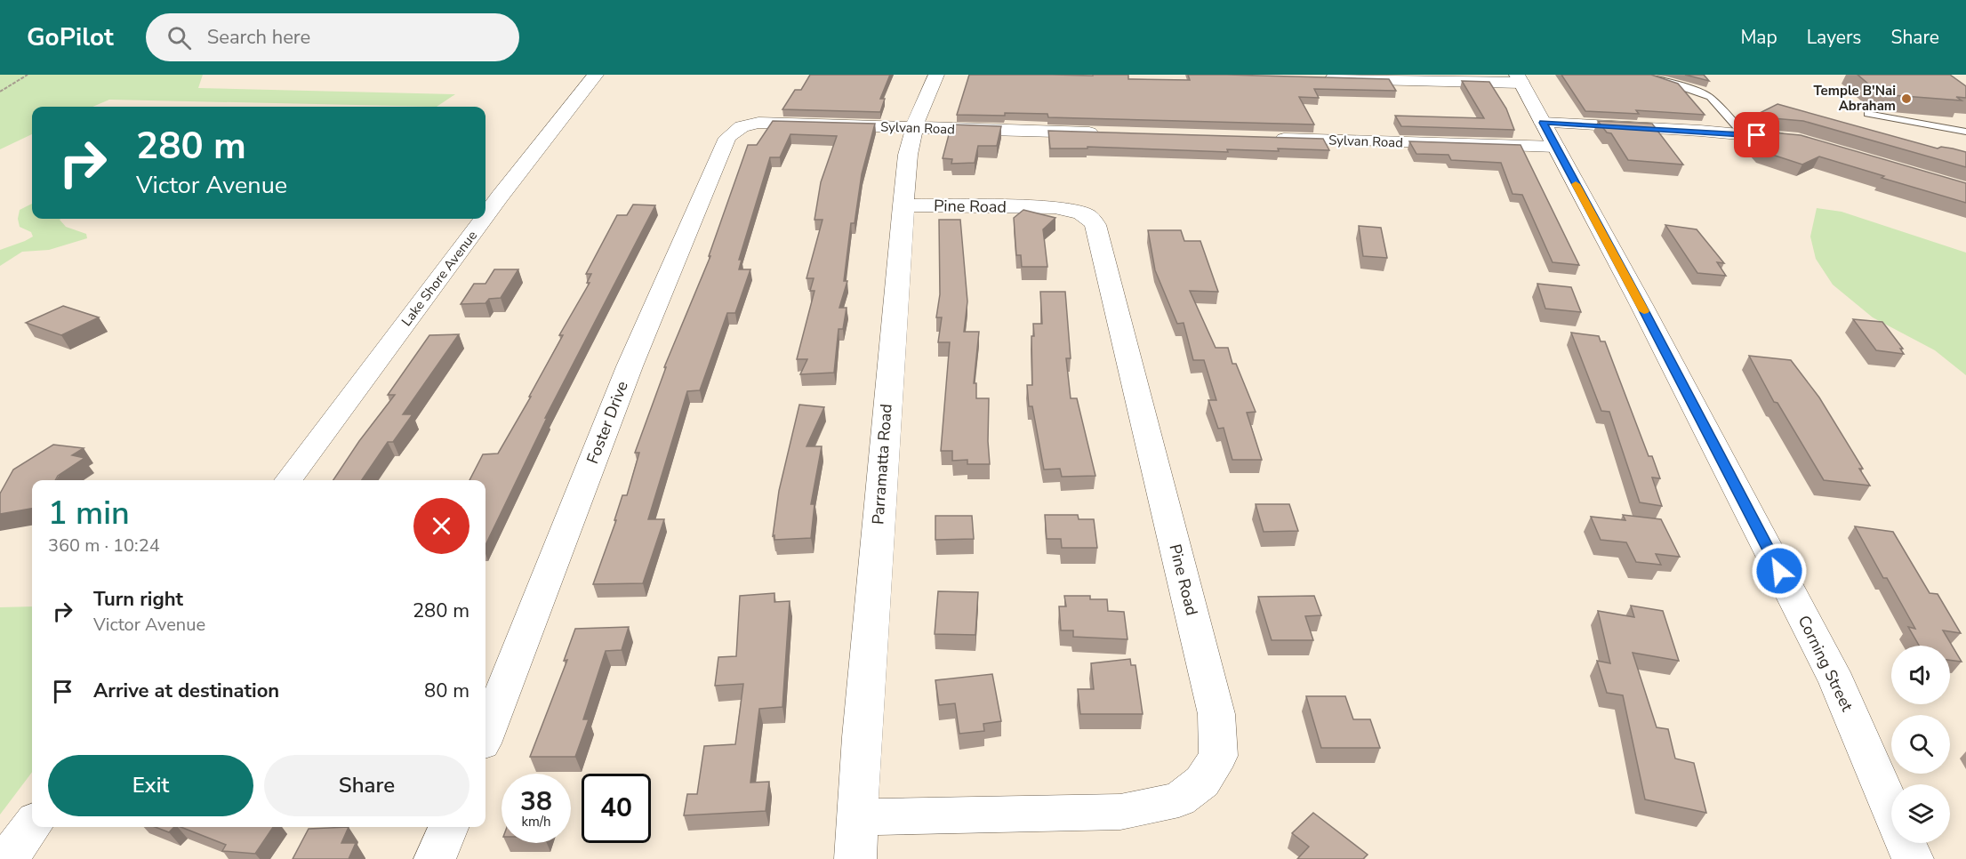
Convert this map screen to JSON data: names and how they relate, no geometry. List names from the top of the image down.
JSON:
{
  "streets": {
    "street": [
      "Sylvan Road",
      "Pine Road",
      "Lake Shore Avenue",
      "Foster Drive",
      "Parramatta Road",
      "Corning Street"
    ]
  },
  "crossings": [
    ["Sylvan Road", "Foster Drive"],
    ["Sylvan Road", "Parramatta Road"],
    ["Sylvan Road", "Corning Street"],
    ["Pine Road", "Parramatta Road"]
  ],
  "places": ["Temple B'Nai Abraham"],
  "page": {
    "header": "GoPilot",
    "search": "Search here",
    "nav": ["Map", "Layers", "Share"],
    "turn": ["280 m", "Victor Avenue"],
    "heading": ["1 min", "360 m · 10:24"],
    "list": [
      {
        "name": "Turn right",
        "note": "Victor Avenue",
        "value": "280 m"
      },
      {
        "name": "Arrive at destination",
        "value": "80 m"
      }
    ],
    "buttons": ["Exit", "Share"],
    "speed": "38 km/h",
    "limit": "40"
  }
}
